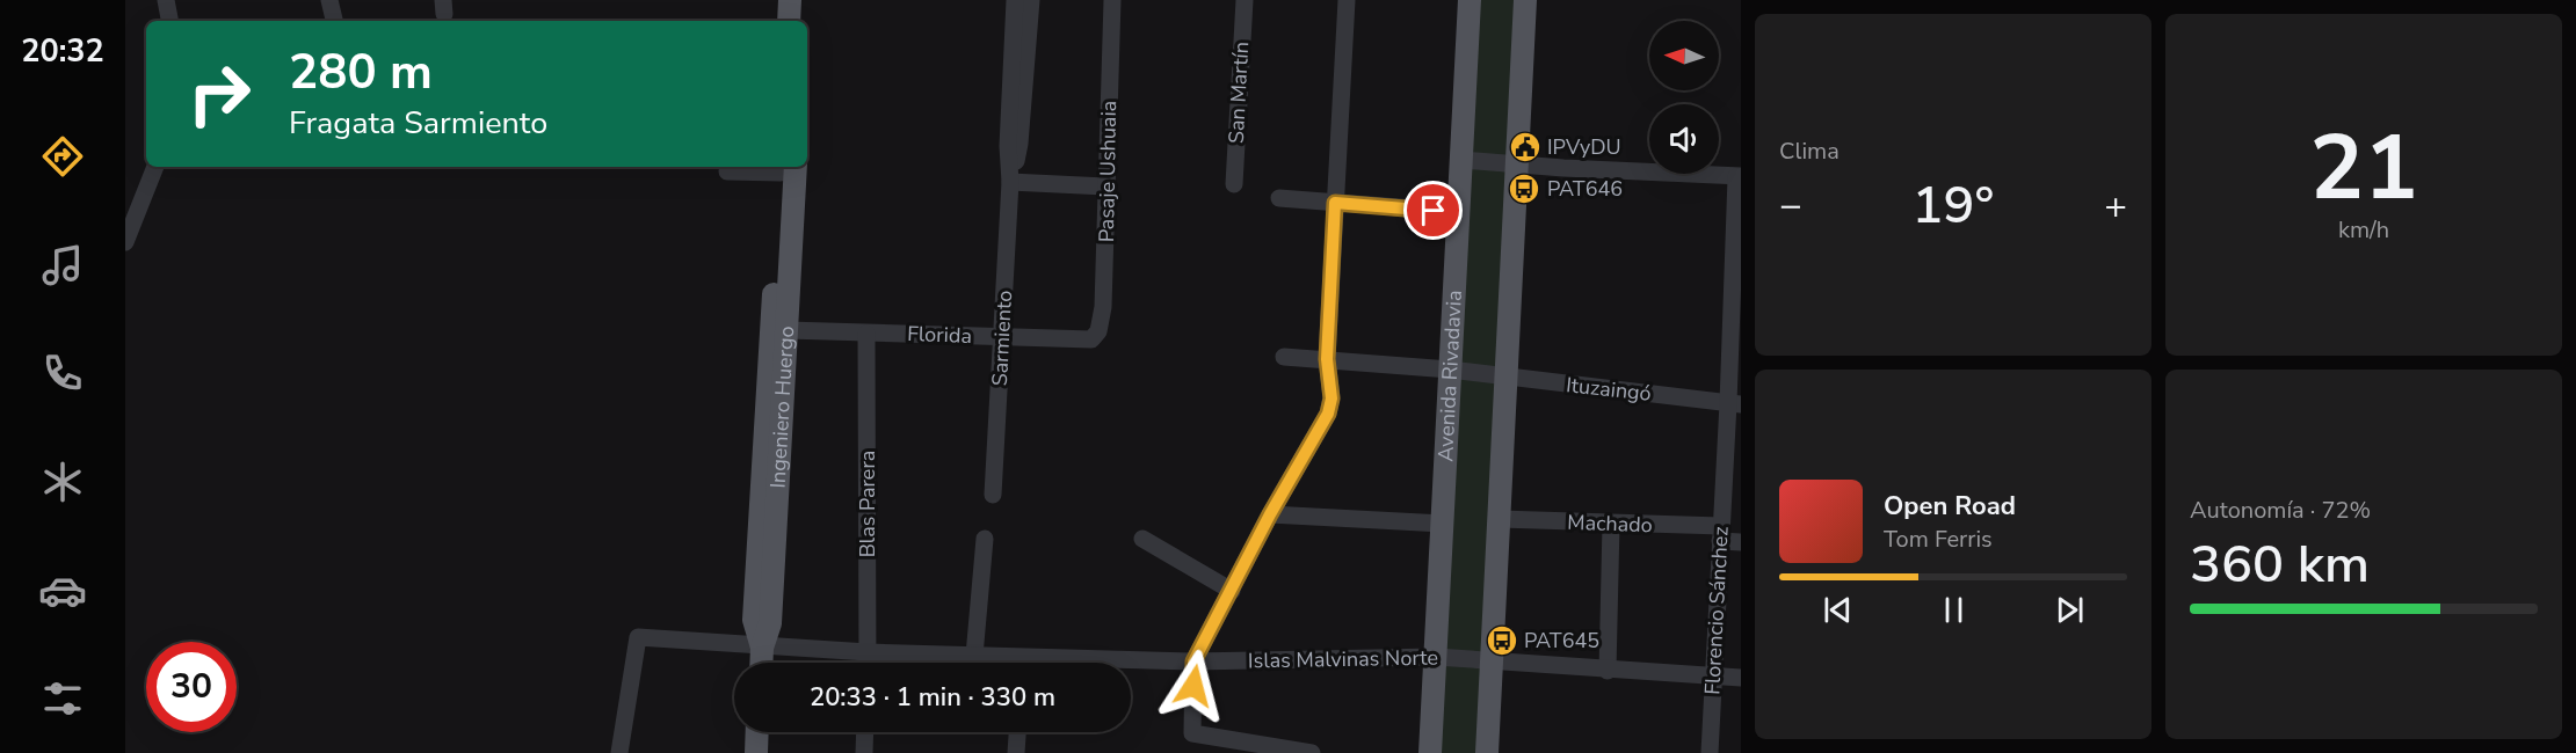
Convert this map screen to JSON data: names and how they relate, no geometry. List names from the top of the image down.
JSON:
{
  "streets": {
    "main road": ["Avenida Rivadavia", "Ingeniero Huergo"],
    "street": [
      "San Martín",
      "Pasaje Ushuaia",
      "Florida",
      "Sarmiento",
      "Ituzaingó",
      "Blas Parera",
      "Machado",
      "Florencio Sánchez",
      "Islas Malvinas Norte"
    ]
  },
  "crossings": [
    ["Pasaje Ushuaia", "Florida"],
    ["Florida", "Sarmiento"],
    ["Florida", "Ingeniero Huergo"],
    ["Florida", "Blas Parera"],
    ["Avenida Rivadavia", "Ituzaingó"],
    ["Avenida Rivadavia", "Islas Malvinas Norte"],
    ["Ituzaingó", "Florencio Sánchez"],
    ["Ingeniero Huergo", "Islas Malvinas Norte"],
    ["Blas Parera", "Islas Malvinas Norte"],
    ["Machado", "Florencio Sánchez"],
    ["Florencio Sánchez", "Islas Malvinas Norte"]
  ],
  "places": {
    "public building": ["IPVyDU"],
    "bus stop": ["PAT646", "PAT645"]
  },
  "north": "left",
  "page": {
    "tabs": "20:32",
    "tile": [
      "Clima",
      ["21", "km/h"],
      ["Autonomía · 72%", "360 km"]
    ],
    "turn": ["280 m", "Fragata Sarmiento"],
    "heat": ["−", "19°", "+"],
    "song": ["Open Road", "Tom Ferris"],
    "limit": "30",
    "trip": "20:33 · 1 min · 330 m"
  }
}
